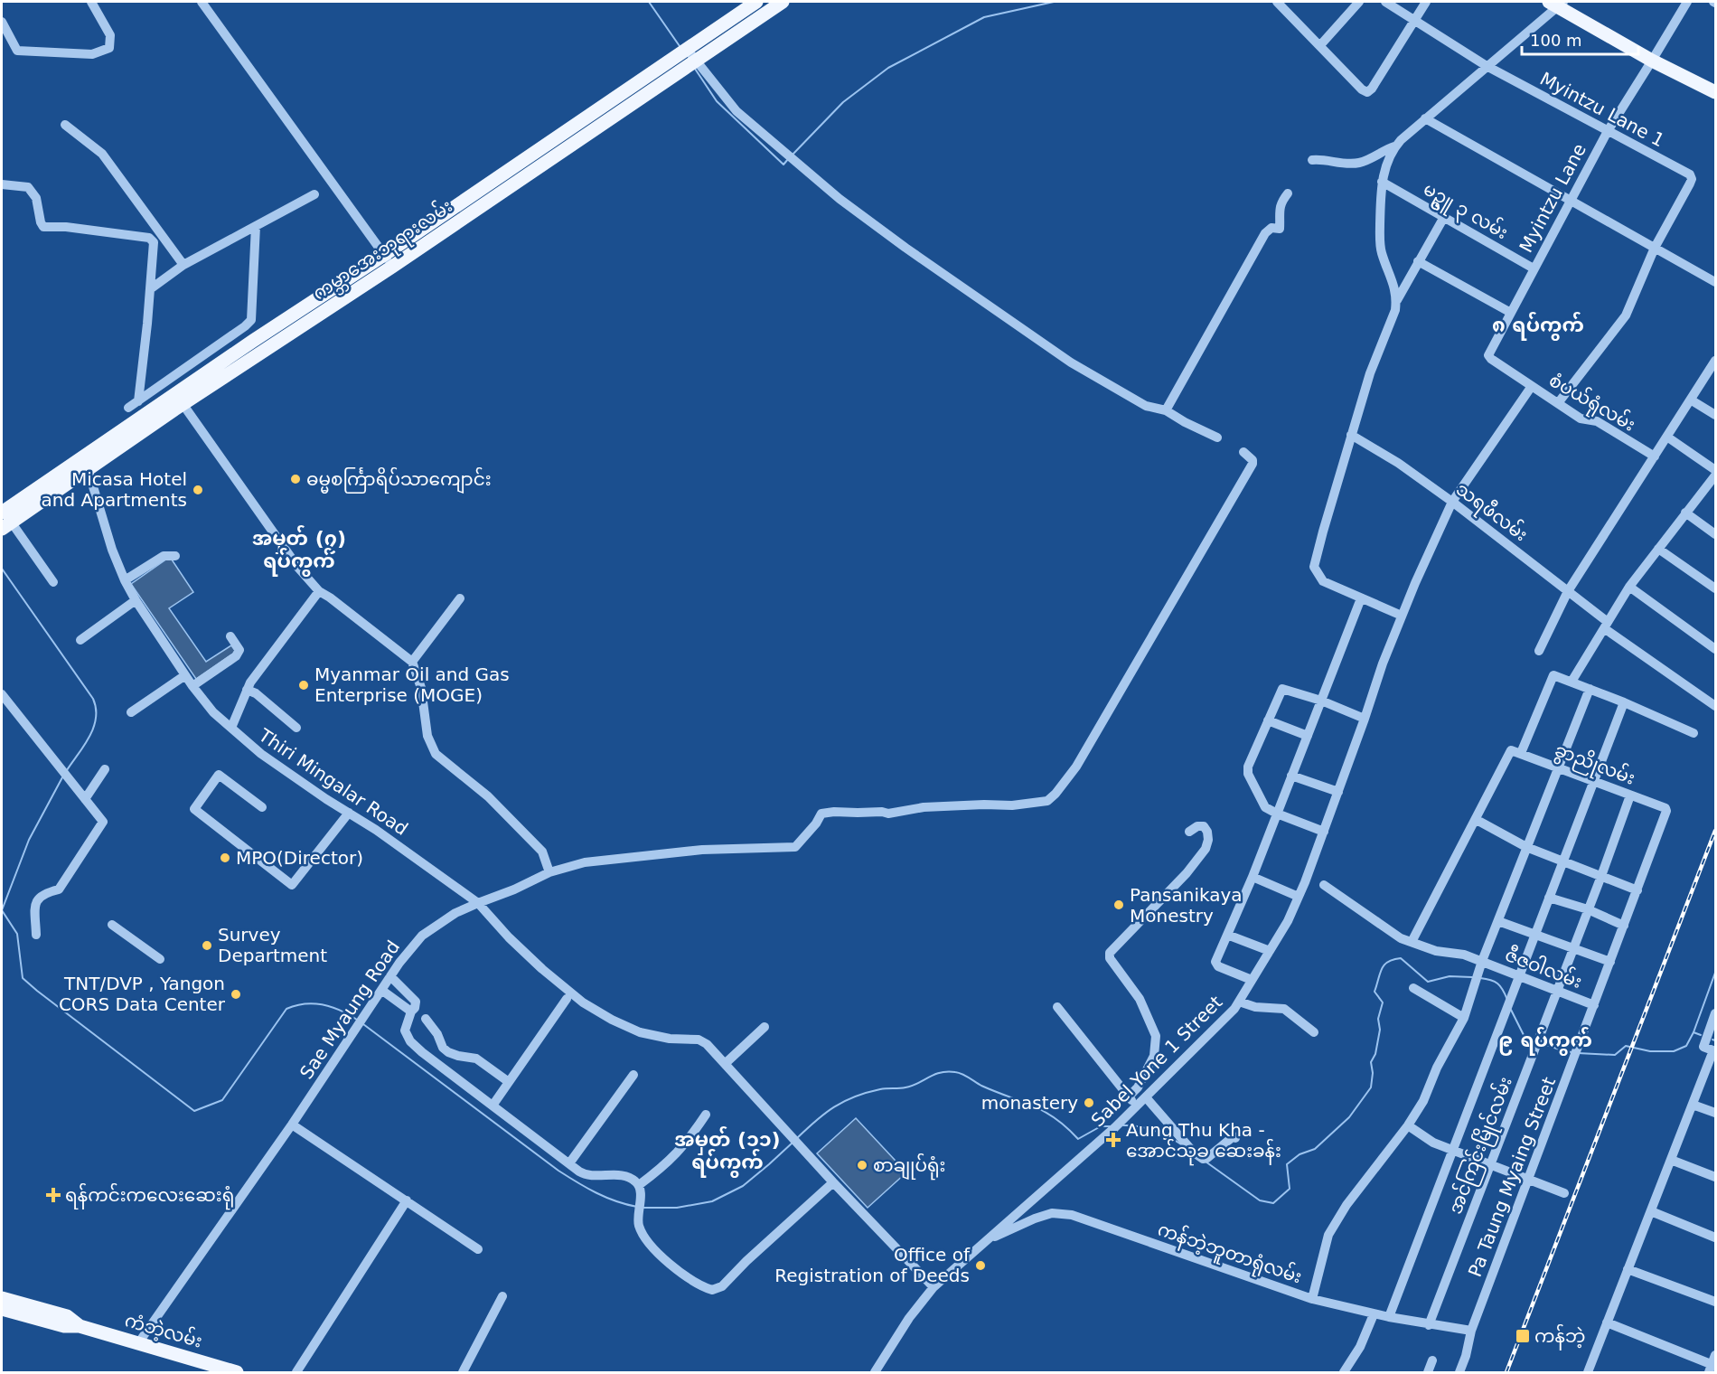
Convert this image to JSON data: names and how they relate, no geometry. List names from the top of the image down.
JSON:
{
  "streets": {
    "main road": ["ကမ္ဘာအေးဘုရားလမ်း", "ကံဘဲ့လမ်း"],
    "street": [
      "Myintzu Lane 1",
      "Myintzu Lane",
      "မဥ္ဇူ ၃ လမ်း",
      "စံပယ်ရုံလမ်း",
      "သရဖီလမ်း",
      "ခွာညိုလမ်း",
      "Thiri Mingalar Road",
      "ဇီဇဝါလမ်း",
      "Sae Myaung Road",
      "Sabel Yone 1 Street",
      "အင်ကြင်းမြိုင်လမ်း",
      "Pa Taung Myaing Street",
      "ကန်ဘဲ့ဘူတာရုံလမ်း"
    ]
  },
  "crossings": [
    ["Myintzu Lane 1", "Myintzu Lane"],
    ["Myintzu Lane", "မဥ္ဇူ ၃ လမ်း"],
    ["Myintzu Lane", "စံပယ်ရုံလမ်း"],
    ["ကမ္ဘာအေးဘုရားလမ်း", "Thiri Mingalar Road"],
    ["စံပယ်ရုံလမ်း", "Sabel Yone 1 Street"],
    ["သရဖီလမ်း", "Sabel Yone 1 Street"],
    ["ခွာညိုလမ်း", "အင်ကြင်းမြိုင်လမ်း"],
    ["ခွာညိုလမ်း", "Pa Taung Myaing Street"],
    ["Thiri Mingalar Road", "Sae Myaung Road"],
    ["Thiri Mingalar Road", "Sabel Yone 1 Street"],
    ["ဇီဇဝါလမ်း", "အင်ကြင်းမြိုင်လမ်း"],
    ["ဇီဇဝါလမ်း", "Pa Taung Myaing Street"],
    ["Sae Myaung Road", "ကံဘဲ့လမ်း"],
    ["Sabel Yone 1 Street", "ကန်ဘဲ့ဘူတာရုံလမ်း"],
    ["အင်ကြင်းမြိုင်လမ်း", "ကန်ဘဲ့ဘူတာရုံလမ်း"],
    ["Pa Taung Myaing Street", "ကန်ဘဲ့ဘူတာရုံလမ်း"]
  ],
  "districts": [
    "၈ ရပ်ကွက်",
    "အမှတ် (၇) ရပ်ကွက်",
    "၉ ရပ်ကွက်",
    "အမှတ် (၁၁) ရပ်ကွက်"
  ],
  "places": {
    "other": [
      "ဓမ္မစင်္ကြာရိပ်သာကျောင်း",
      "Micasa Hotel and Apartments",
      "Myanmar Oil and Gas Enterprise (MOGE)",
      "MPO(Director)",
      "Pansanikaya Monestry",
      "Survey Department",
      "TNT/DVP , Yangon CORS Data Center",
      "monastery",
      "စာချုပ်ရုံး",
      "Office of Registration of Deeds"
    ],
    "health": ["Aung Thu Kha - အောင်သုခ ဆေးခန်း", "ရန်ကင်းကလေးဆေးရုံ"],
    "transit": ["ကန်ဘဲ့"]
  },
  "scale_bar": "100 m"
}
